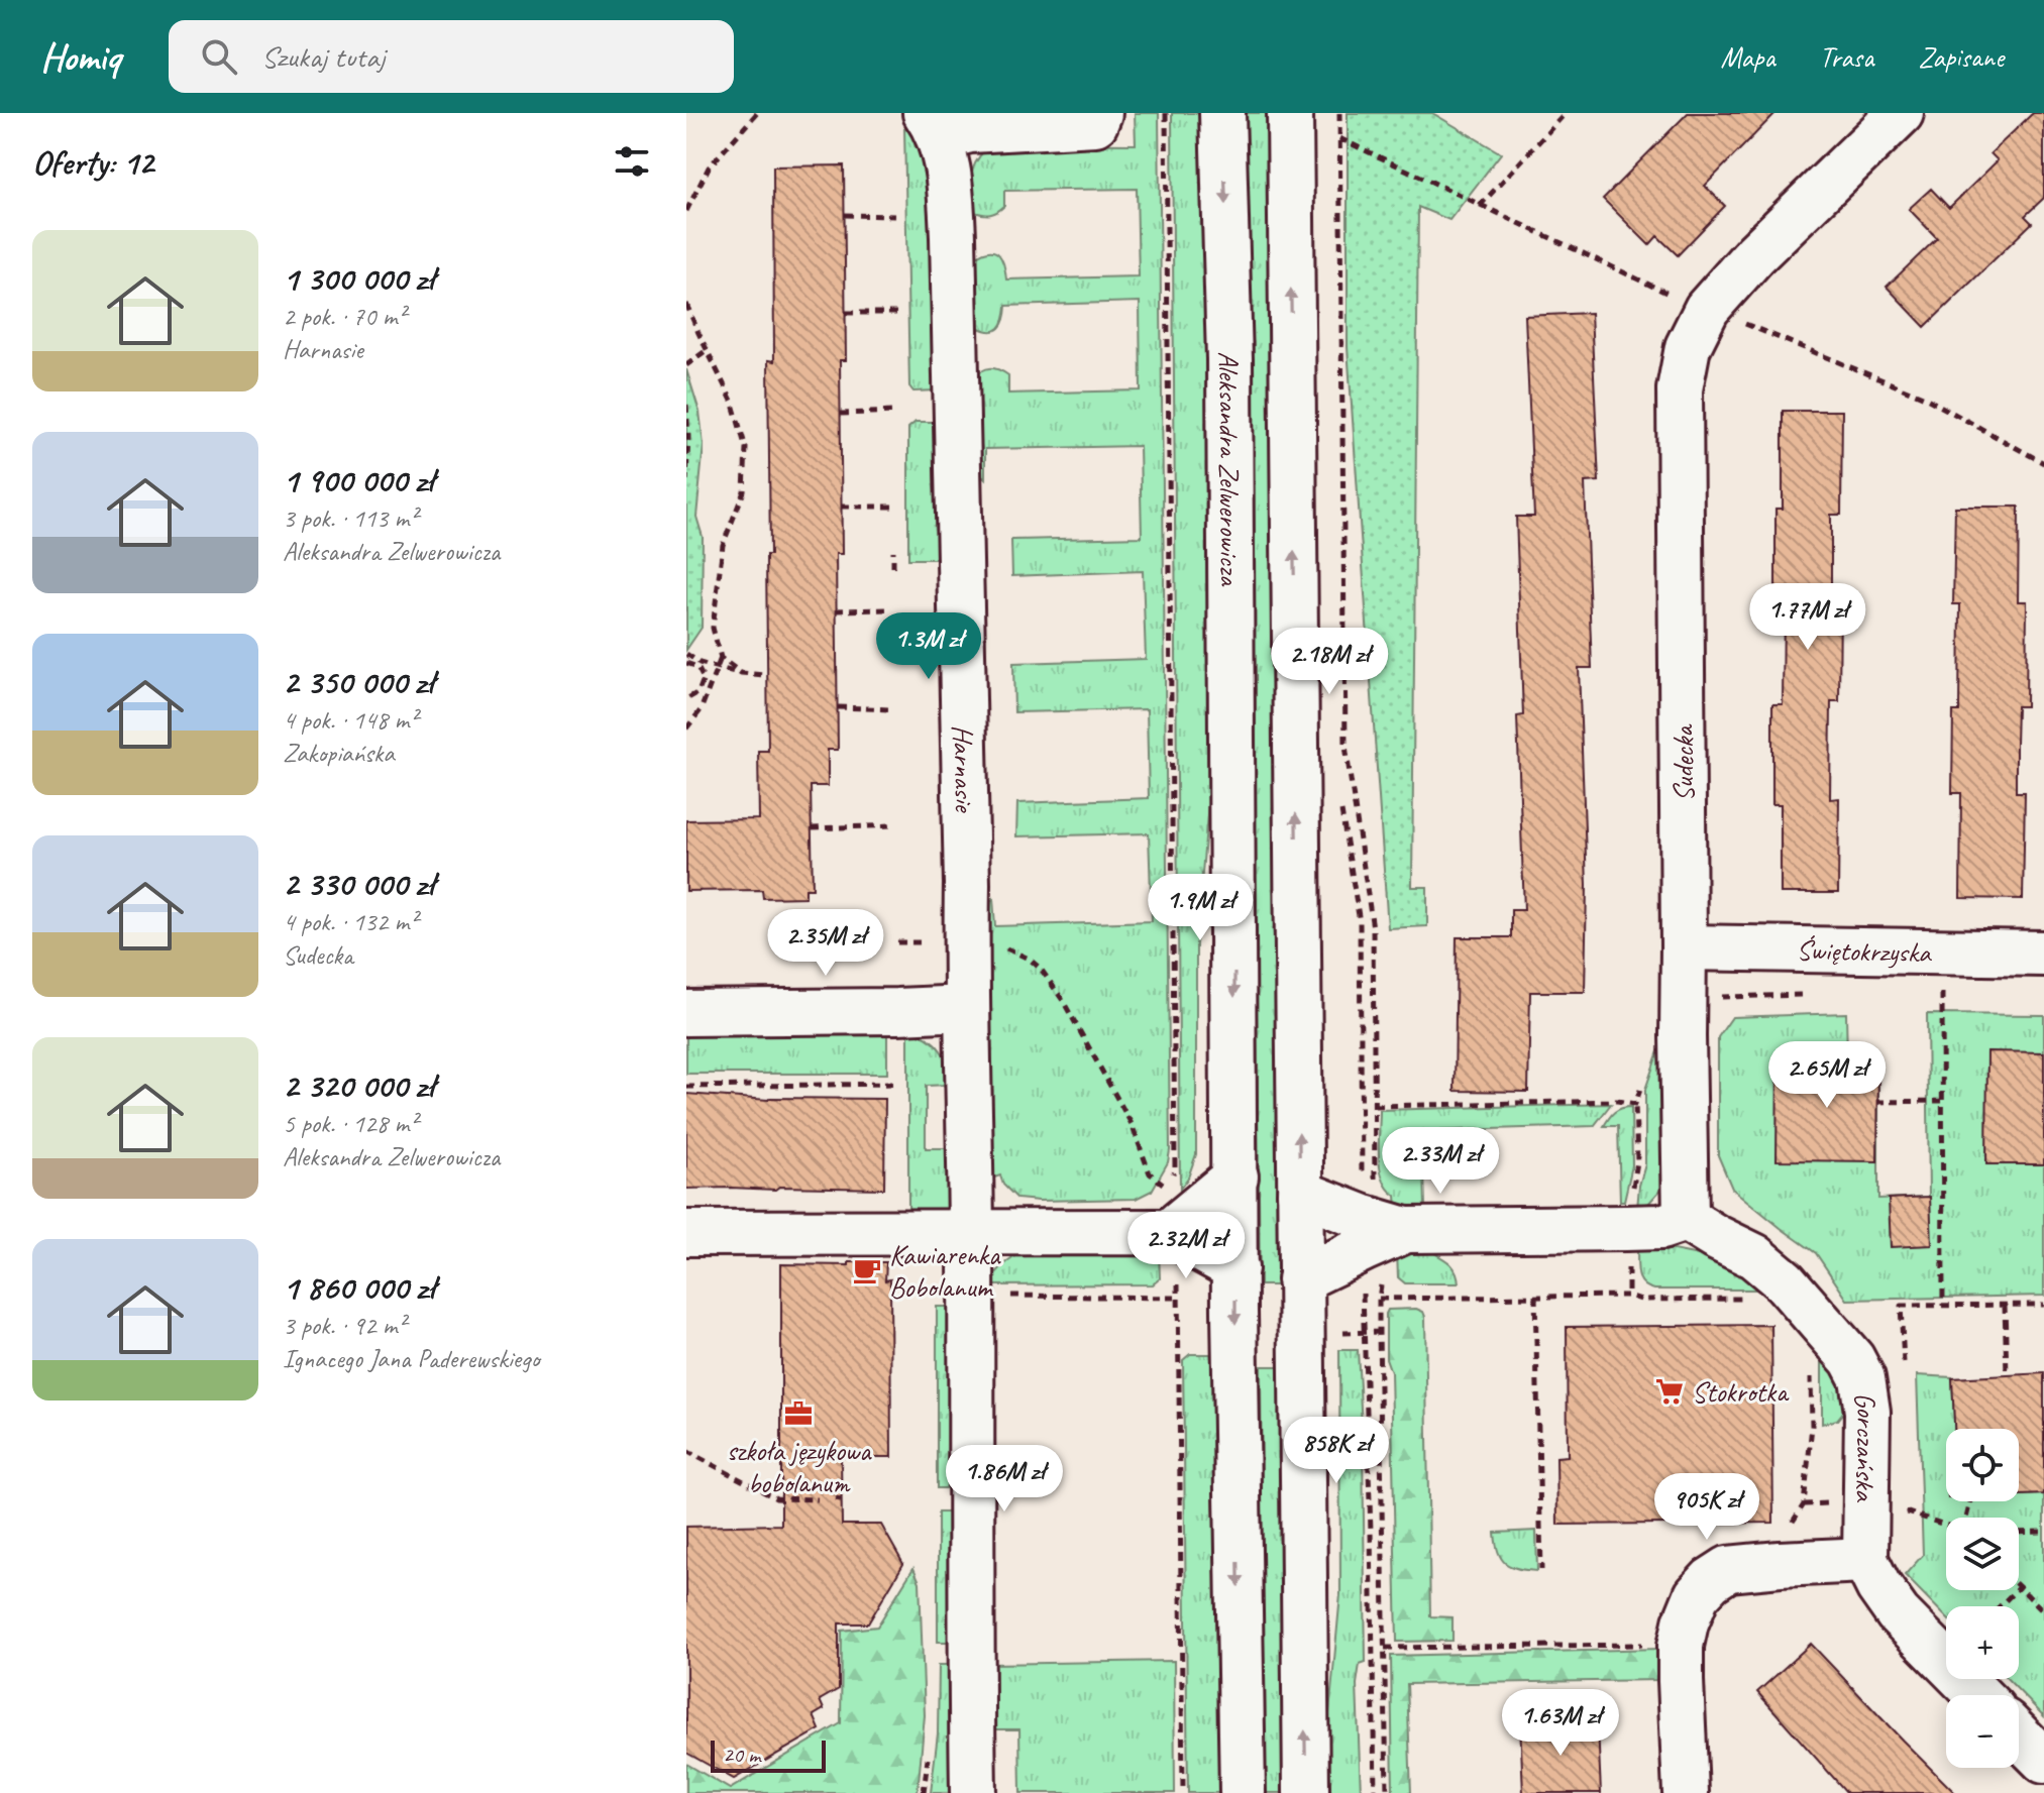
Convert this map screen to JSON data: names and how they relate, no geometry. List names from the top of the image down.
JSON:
{
  "streets": {
    "street": [
      "Aleksandra Zelwerowicza",
      "Sudecka",
      "Harnasie",
      "Świętokrzyska",
      "Gorczańska"
    ]
  },
  "crossings": [
    ["Sudecka", "Świętokrzyska"],
    ["Sudecka", "Gorczańska"]
  ],
  "places": {
    "cafe": ["Kawiarenka Bobolanum"],
    "supermarket": ["Stokrotka"],
    "office": ["szkoła językowa bobolanum"]
  },
  "scale_bar": "20 m",
  "page": {
    "header": "Homiq",
    "search": "Szukaj tutaj",
    "nav": ["Mapa", "Trasa", "Zapisane"],
    "heading": "Oferty: 12",
    "list": [
      {
        "name": "1 300 000 zł",
        "note": "2 pok. · 70 m² · Harnasie"
      },
      {
        "name": "1 900 000 zł",
        "note": "3 pok. · 113 m² · Aleksandra Zelwerowicza"
      },
      {
        "name": "2 350 000 zł",
        "note": "4 pok. · 148 m² · Zakopiańska"
      },
      {
        "name": "2 330 000 zł",
        "note": "4 pok. · 132 m² · Sudecka"
      },
      {
        "name": "2 320 000 zł",
        "note": "5 pok. · 128 m² · Aleksandra Zelwerowicza"
      },
      {
        "name": "1 860 000 zł",
        "note": "3 pok. · 92 m² · Ignacego Jana Paderewskiego"
      }
    ],
    "price": [
      "1.77M zł",
      "1.3M zł",
      "2.18M zł",
      "1.9M zł",
      "2.35M zł",
      "2.65M zł",
      "2.33M zł",
      "2.32M zł",
      "858K zł",
      "1.86M zł",
      "905K zł",
      "1.63M zł"
    ],
    "map_buttons": ["+", "−"],
    "scale": "20 m"
  }
}
